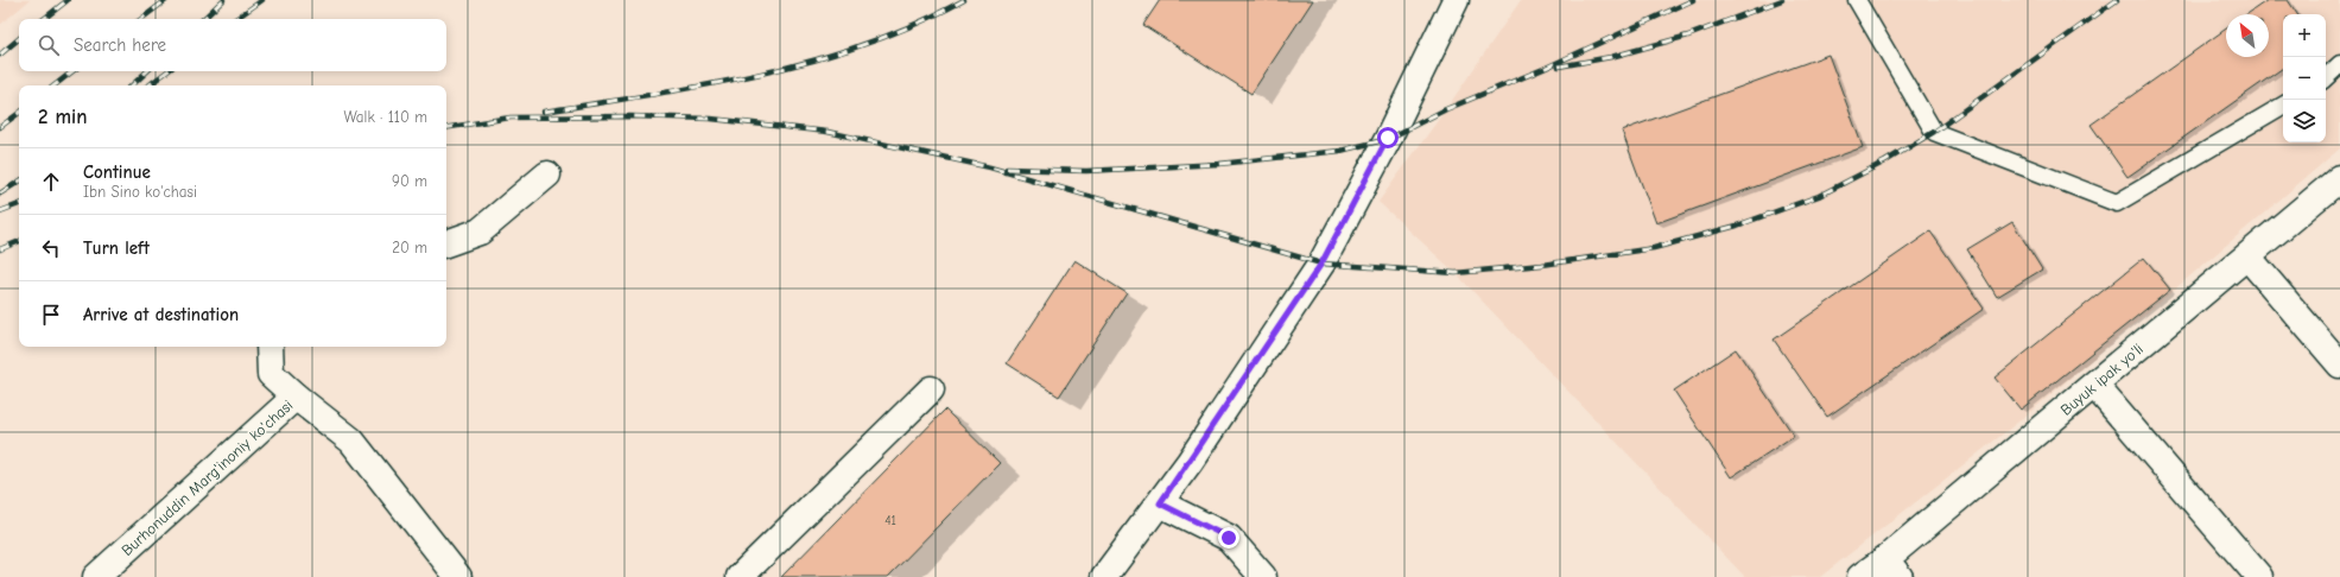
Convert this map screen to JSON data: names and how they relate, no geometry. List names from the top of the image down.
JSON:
{
  "streets": {
    "street": ["Buyuk ipak yo'li", "Burhonuddin Marg'inoniy ko'chasi"]
  },
  "house_numbers": ["41"],
  "north": "top left",
  "page": {
    "map_buttons": ["+", "−"],
    "search": "Search here",
    "heading": ["2 min", "Walk · 110 m"],
    "list": [
      ["Continue", "Ibn Sino ko'chasi", "90 m"],
      ["Turn left", "20 m"],
      "Arrive at destination"
    ]
  }
}
